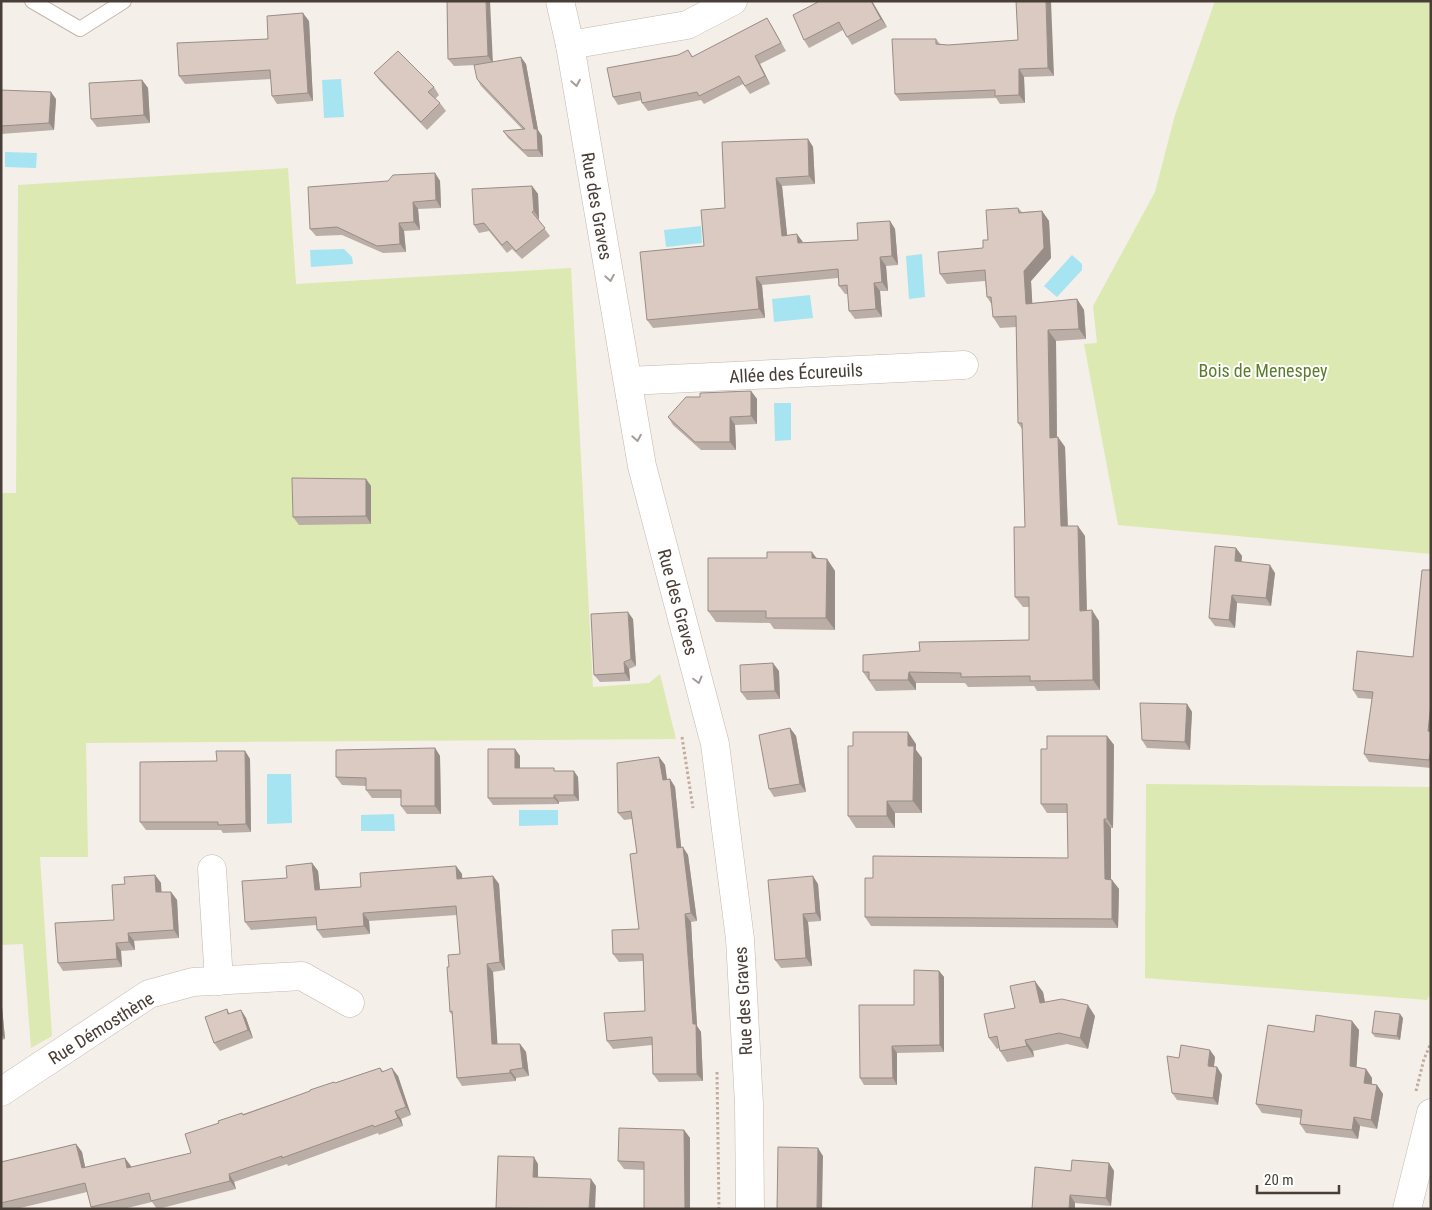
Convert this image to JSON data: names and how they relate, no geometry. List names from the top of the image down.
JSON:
{
  "streets": {
    "street": ["Rue des Graves", "Allée des Écureuils", "Rue Démosthène"]
  },
  "crossings": [
    ["Rue des Graves", "Allée des Écureuils"]
  ],
  "one_way": ["Rue des Graves"],
  "parks": ["Bois de Menespey"],
  "scale_bar": "20 m"
}
